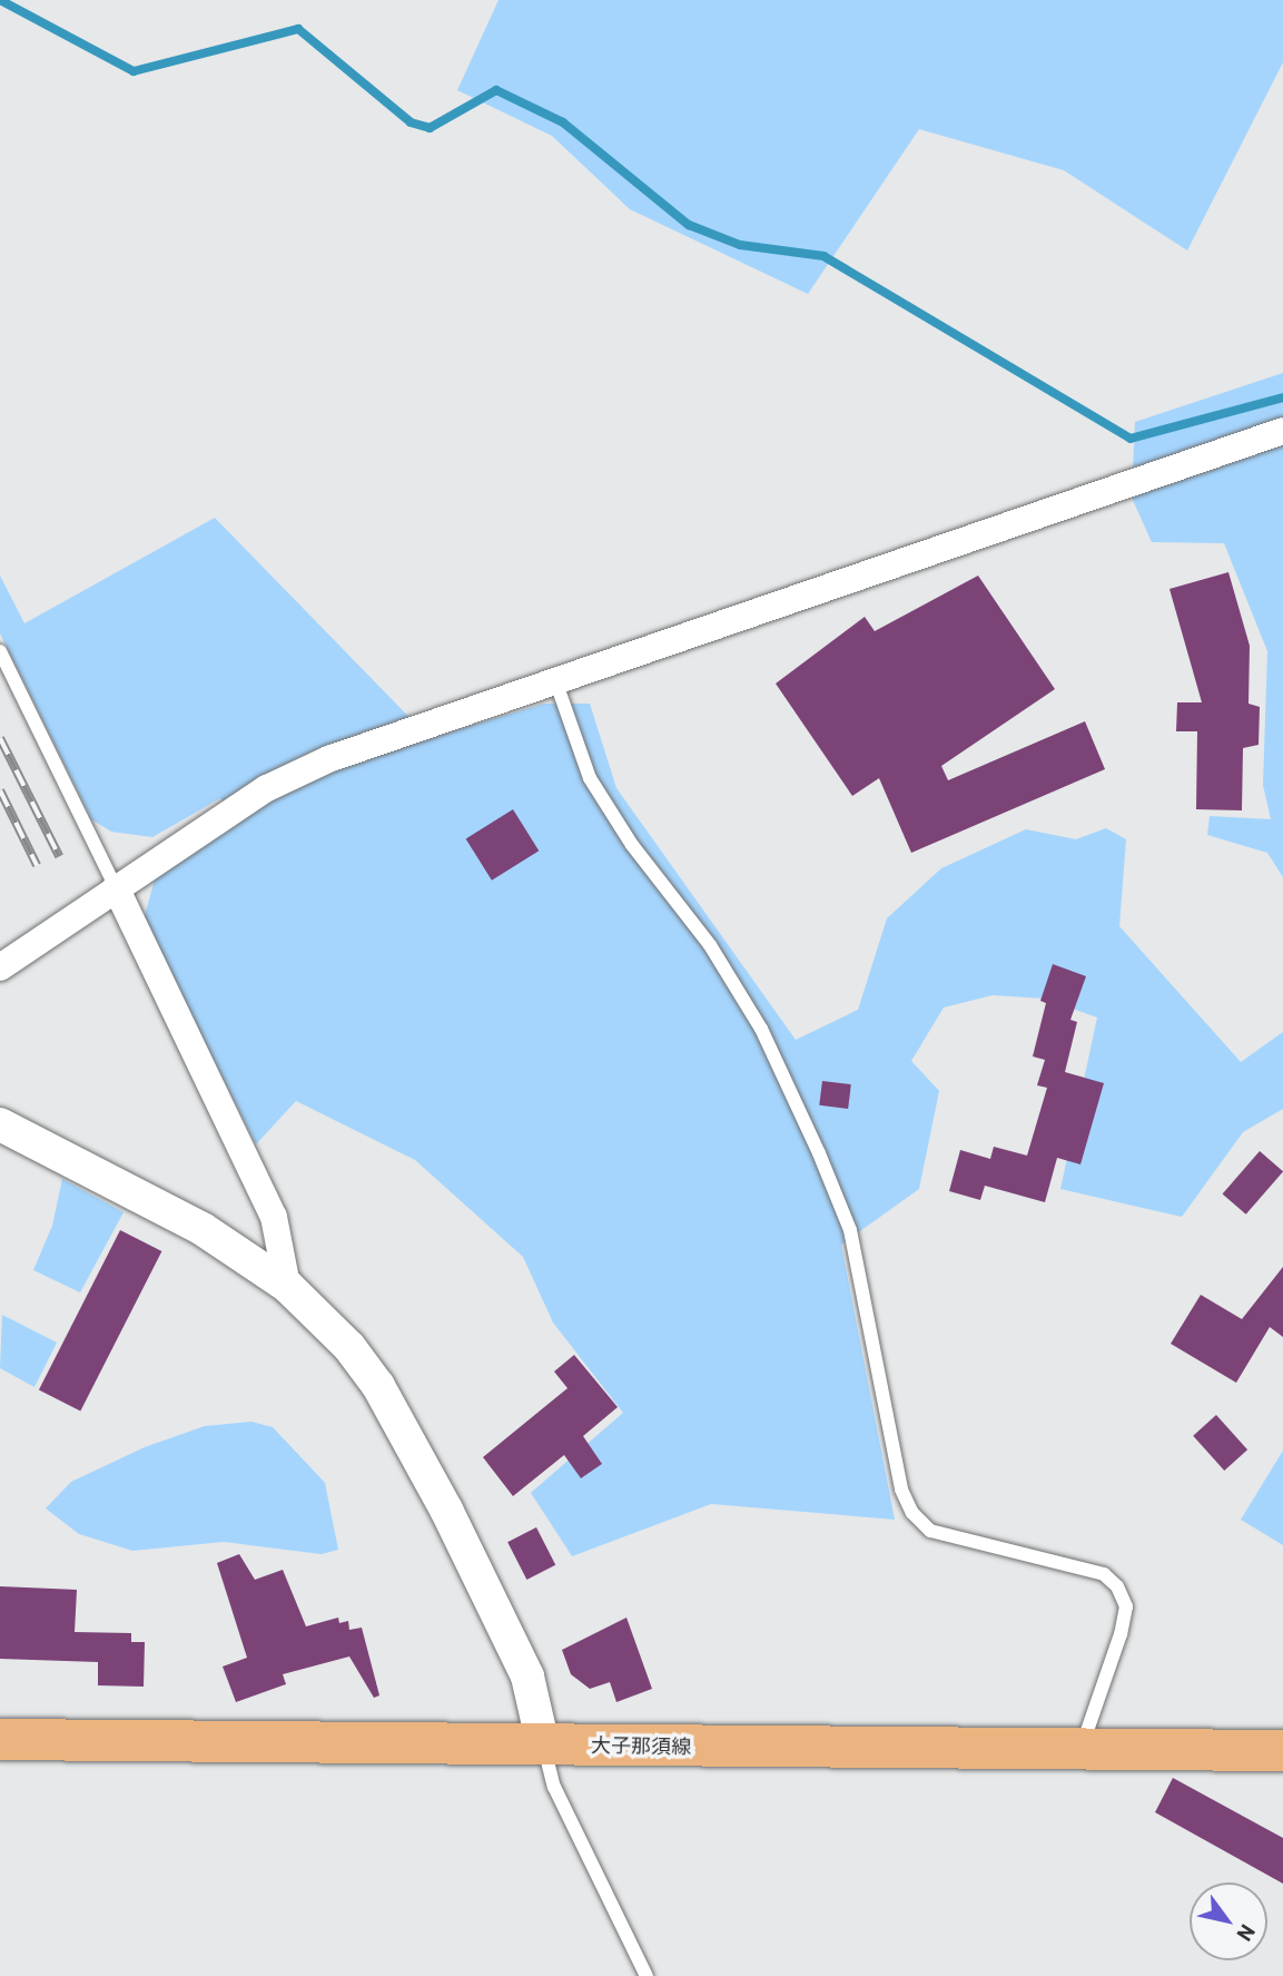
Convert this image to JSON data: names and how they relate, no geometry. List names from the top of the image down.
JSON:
{
  "streets": {
    "main road": ["大子那須線"]
  },
  "north": "bottom right"
}
